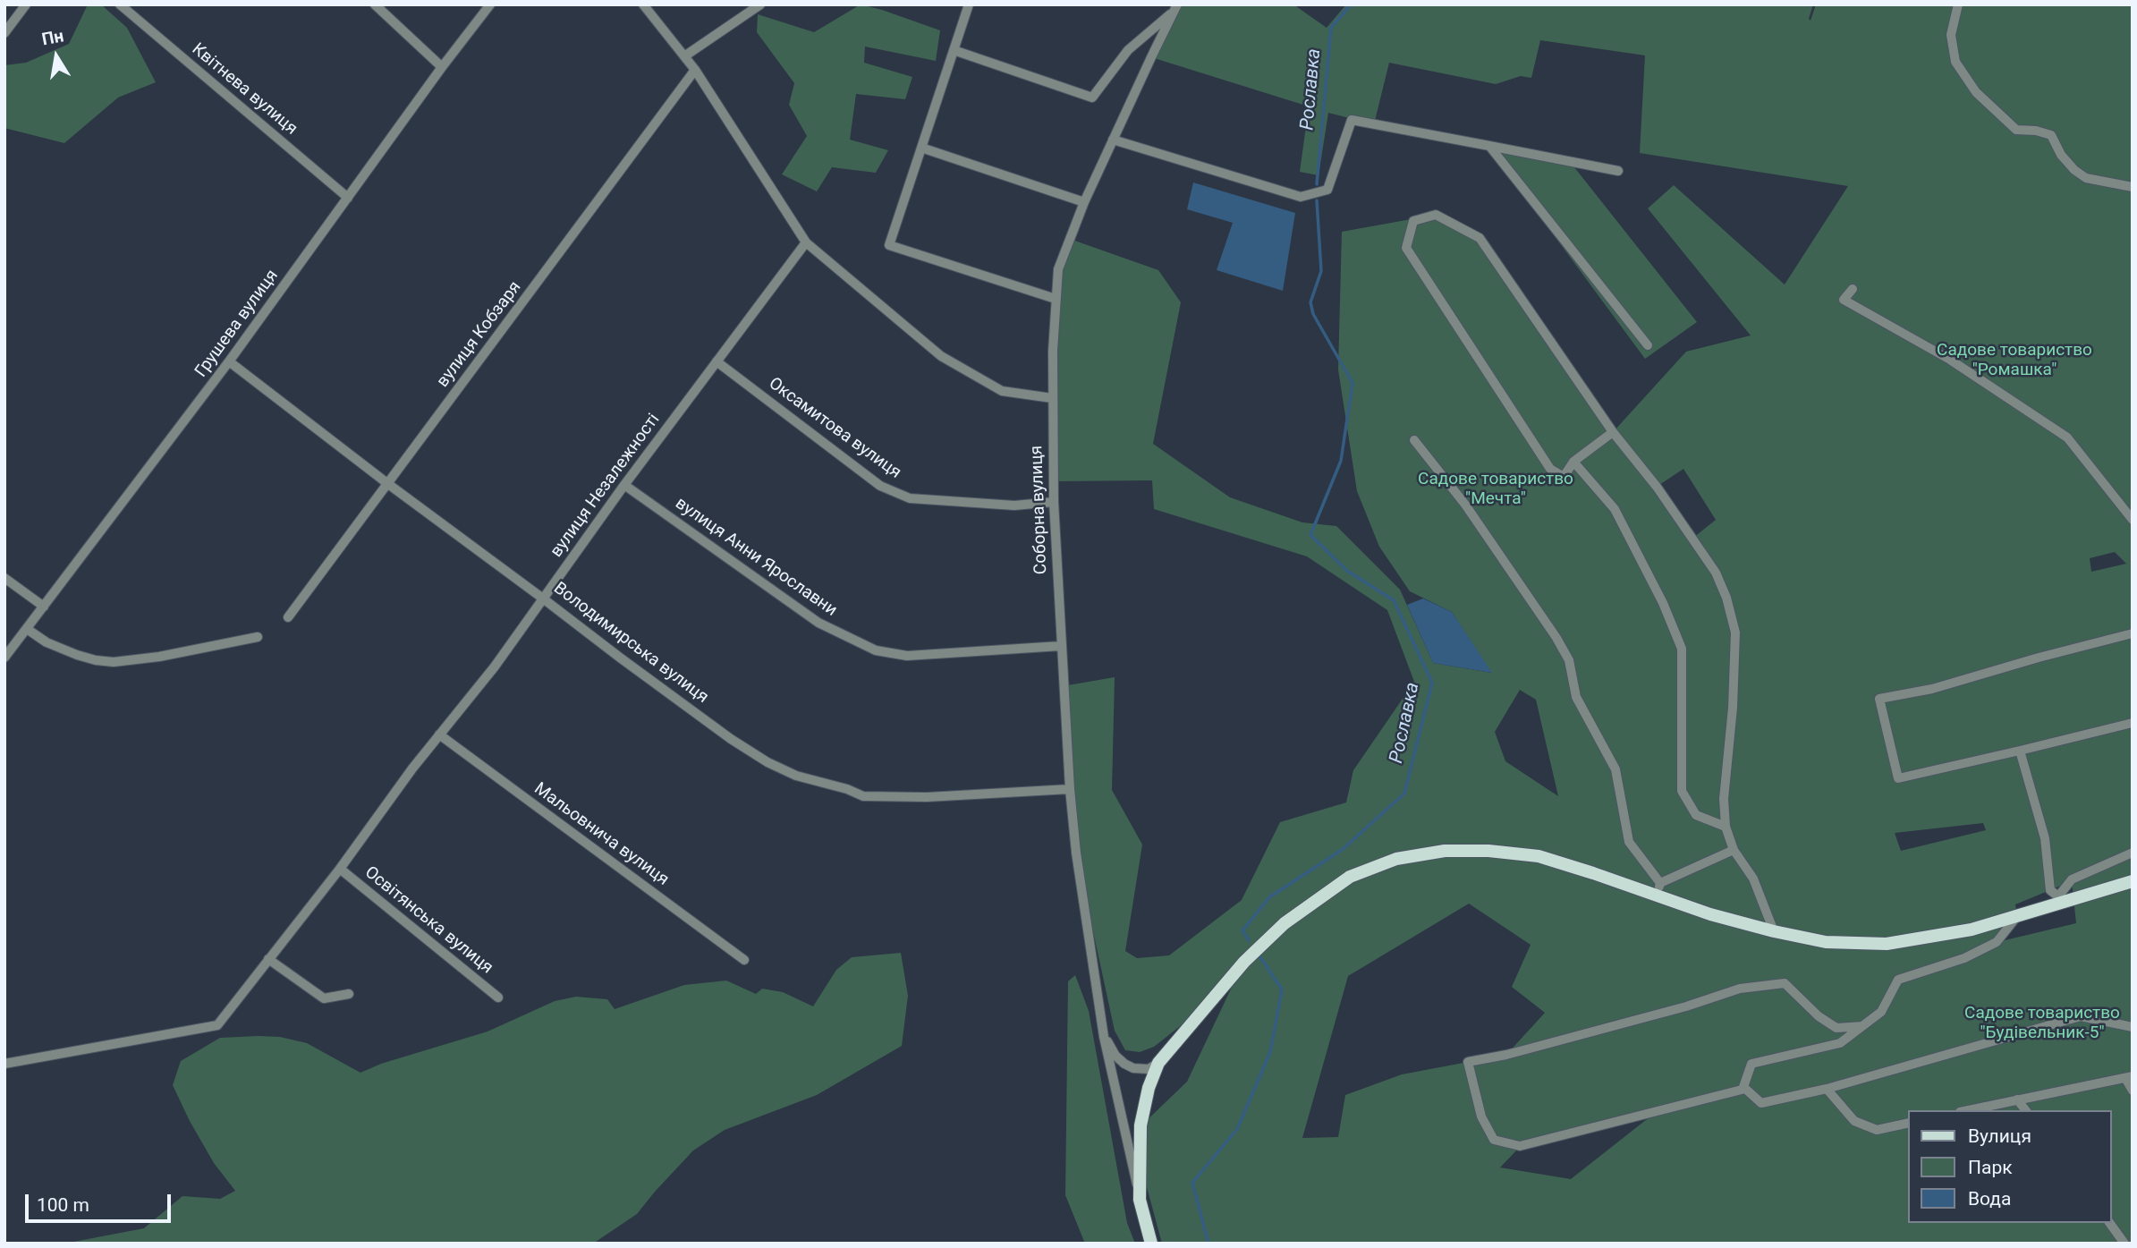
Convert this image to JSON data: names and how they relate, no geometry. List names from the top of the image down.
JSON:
{
  "streets": {
    "street": [
      "Квітнева вулиця",
      "Грушева вулиця",
      "вулиця Кобзаря",
      "Оксамитова вулиця",
      "вулиця Незалежності",
      "Соборна вулиця",
      "вулиця Анни Ярославни",
      "Володимирська вулиця",
      "Мальовнича вулиця",
      "Освітянська вулиця"
    ]
  },
  "crossings": [
    ["Квітнева вулиця", "Грушева вулиця"],
    ["Грушева вулиця", "Володимирська вулиця"],
    ["вулиця Кобзаря", "Володимирська вулиця"],
    ["Оксамитова вулиця", "вулиця Незалежності"],
    ["Оксамитова вулиця", "Соборна вулиця"],
    ["вулиця Незалежності", "вулиця Анни Ярославни"],
    ["вулиця Незалежності", "Володимирська вулиця"],
    ["вулиця Незалежності", "Мальовнича вулиця"],
    ["вулиця Незалежності", "Освітянська вулиця"],
    ["Соборна вулиця", "вулиця Анни Ярославни"],
    ["Соборна вулиця", "Володимирська вулиця"]
  ],
  "water": ["Рославка"],
  "parks": ["Садове товариство \"Ромашка\"", "Садове товариство \"Мечта\"", "Садове товариство \"Будівельник-5\""],
  "legend": ["Вулиця", "Парк", "Вода"],
  "scale_bar": "100 m",
  "north": "top"
}
